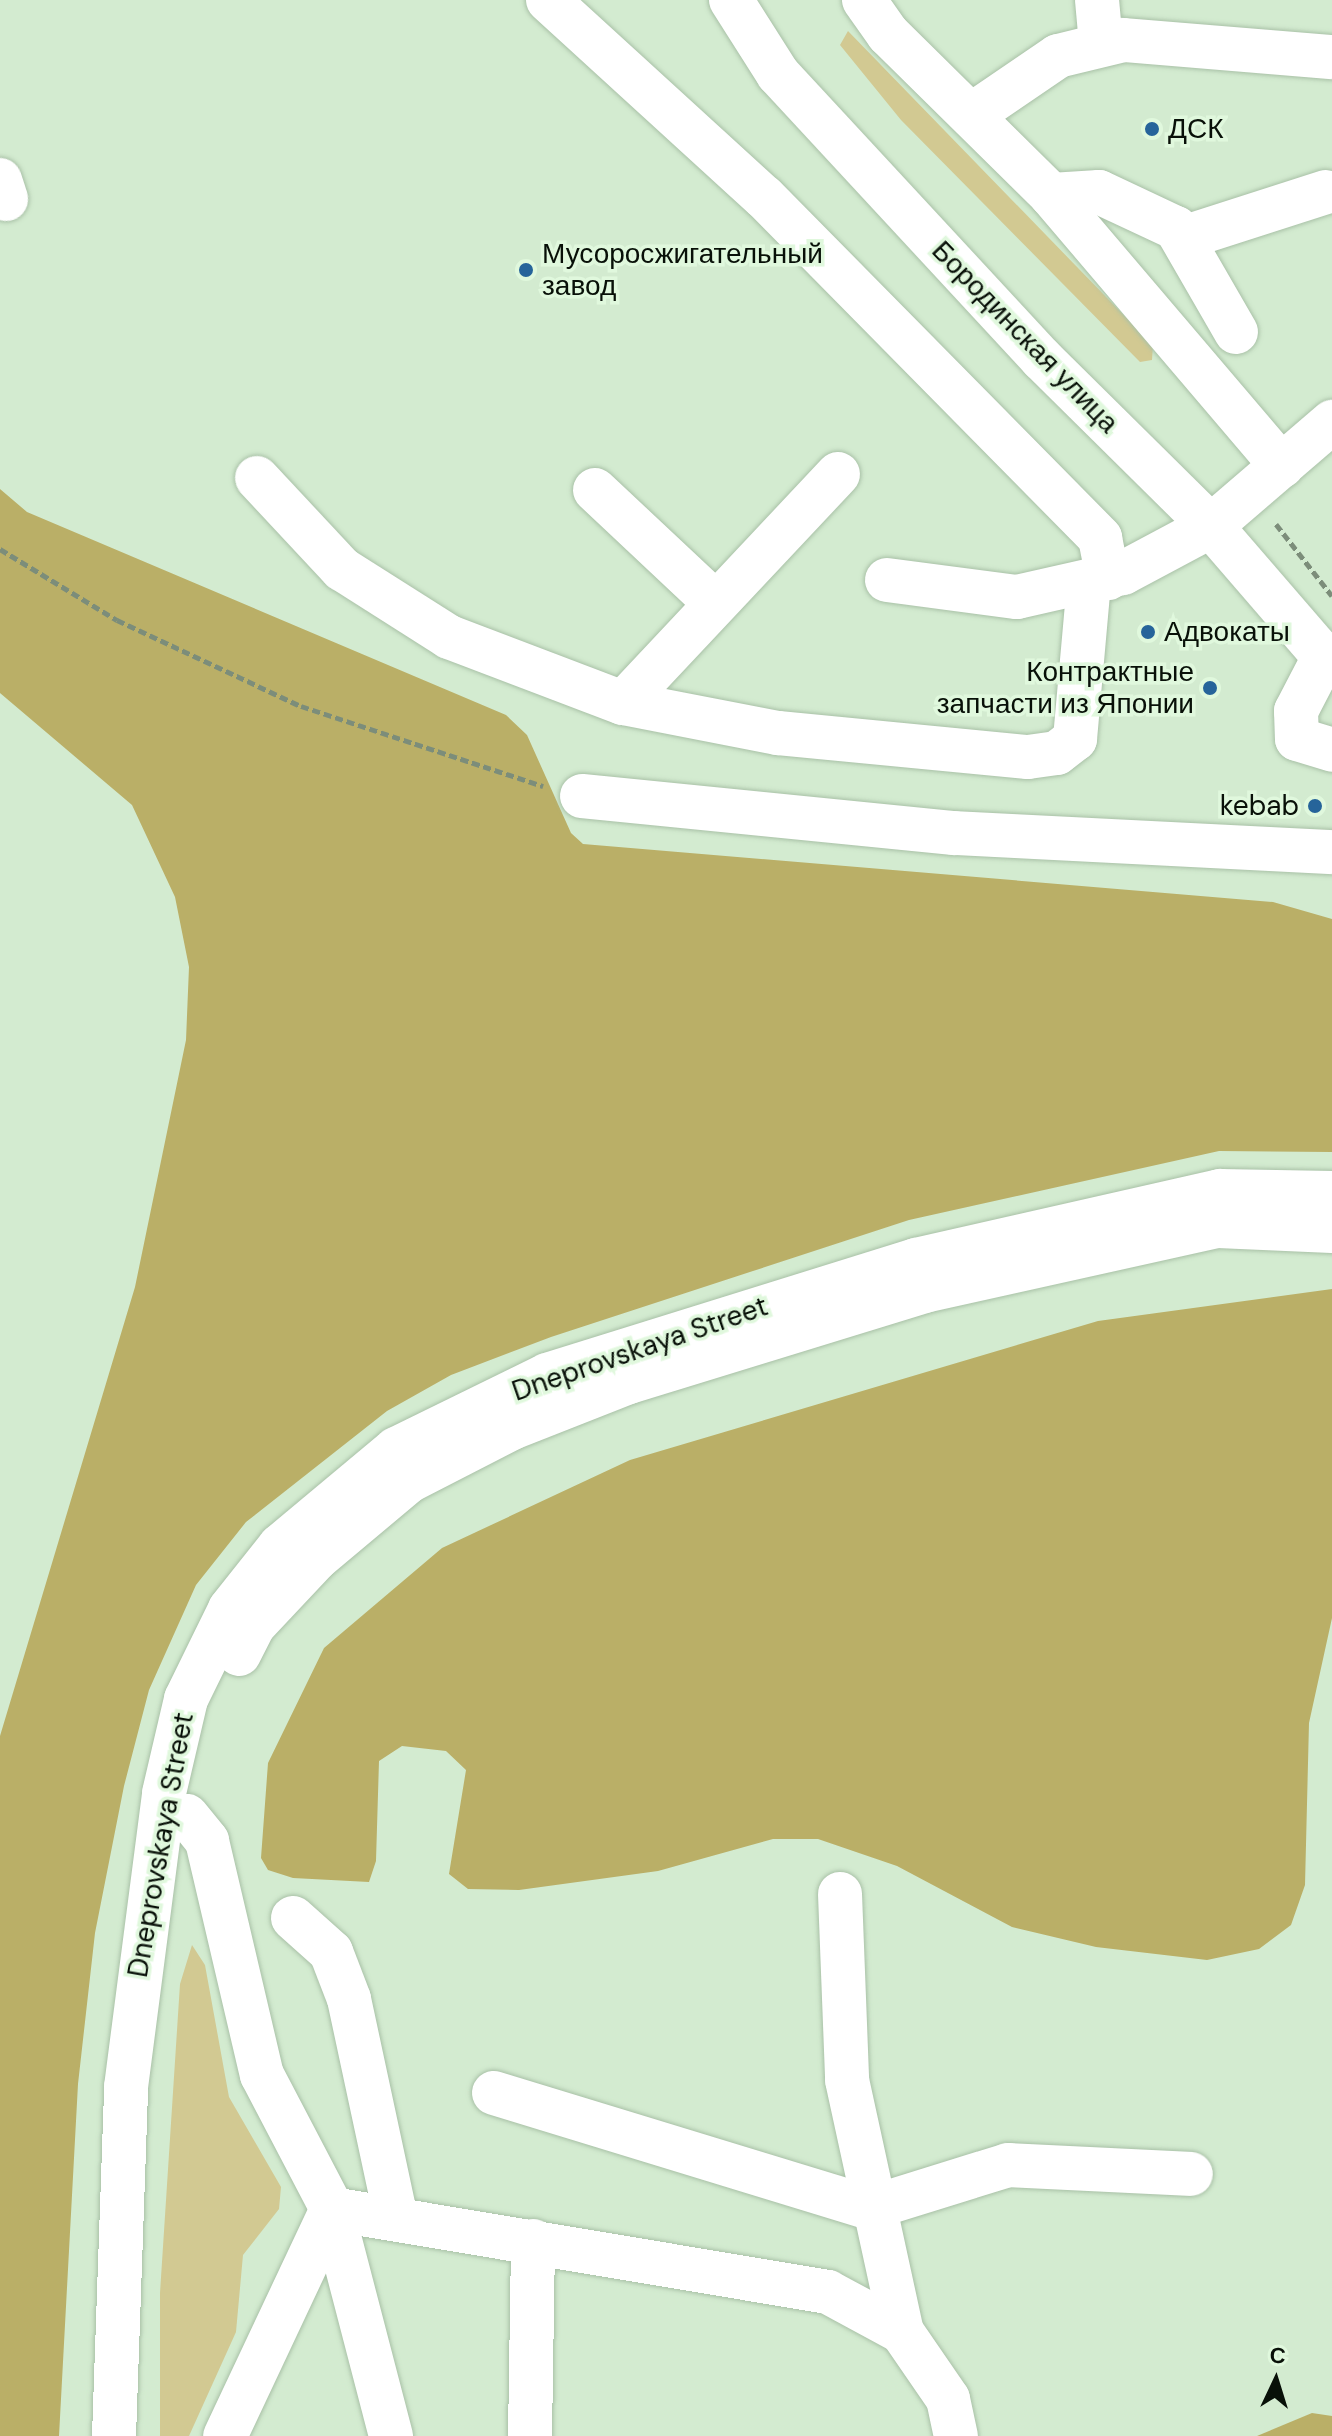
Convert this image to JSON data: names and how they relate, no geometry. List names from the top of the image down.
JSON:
{
  "streets": {
    "main road": ["Бородинская улица", "Dneprovskaya Street"]
  },
  "places": [
    "ДСК",
    "Мусоросжигательный завод",
    "Адвокаты",
    "Контрактные запчасти из Японии",
    "kebab"
  ],
  "north": "top"
}
